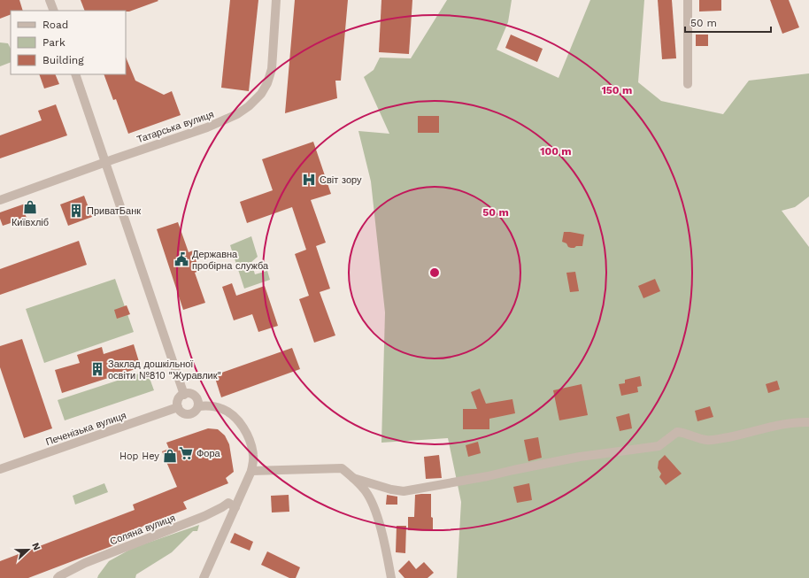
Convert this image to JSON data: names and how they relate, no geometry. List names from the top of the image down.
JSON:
{
  "streets": {
    "street": ["Татарська вулиця", "Печенізька вулиця", "Соляна вулиця"]
  },
  "places": {
    "hospital": ["Світ зору"],
    "shop": ["Київхліб", "Hop Hey"],
    "building": ["ПриватБанк", "Заклад дошкільної освіти №810 \"Журавлик\""],
    "public building": ["Державна пробірна служба"],
    "supermarket": ["Фора"]
  },
  "legend": ["Road", "Park", "Building"],
  "scale_bar": "50 m",
  "north": "right",
  "rings": ["150 m", "100 m", "50 m"]
}
